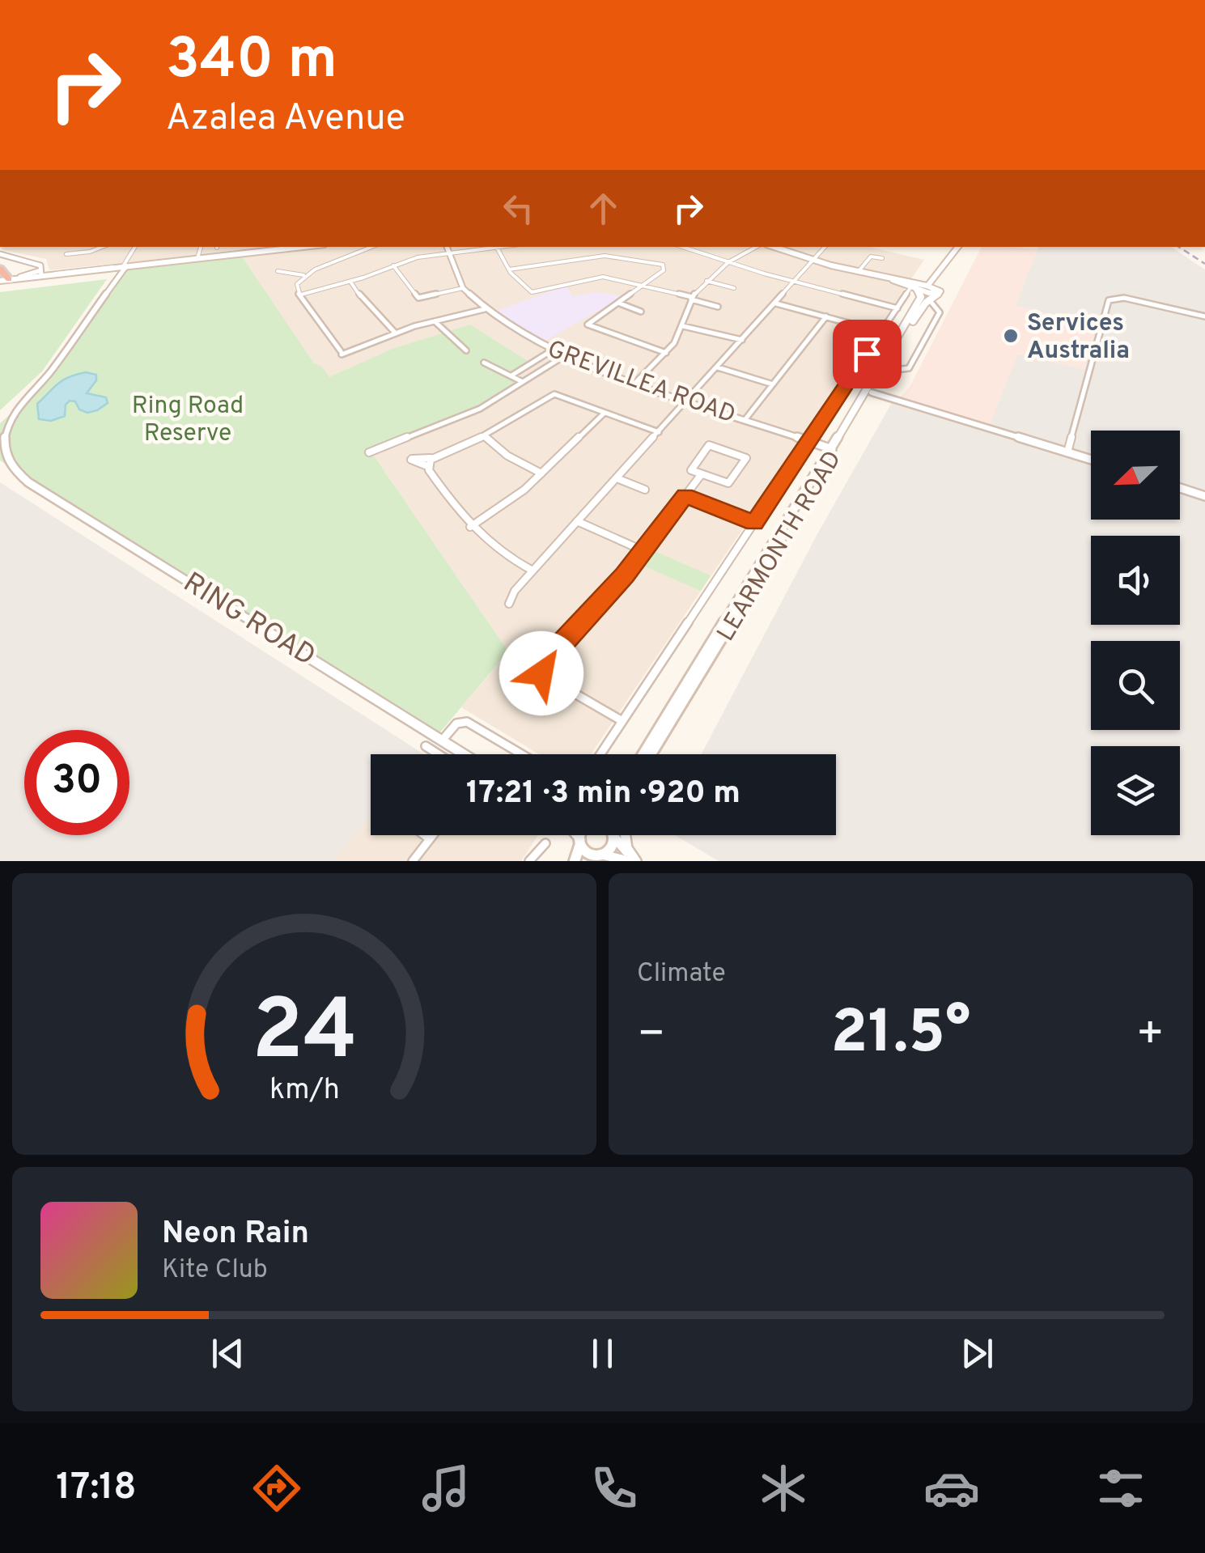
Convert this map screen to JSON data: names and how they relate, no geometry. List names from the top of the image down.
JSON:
{
  "streets": {
    "main road": ["LEARMONTH ROAD"],
    "street": ["GREVILLEA ROAD", "RING ROAD"]
  },
  "crossings": [
    ["GREVILLEA ROAD", "LEARMONTH ROAD"]
  ],
  "parks": ["Ring Road Reserve"],
  "places": ["Services Australia"],
  "north": "bottom left",
  "page": {
    "turn": ["340 m", "Azalea Avenue"],
    "limit": "30",
    "trip": "17:21 · 3 min · 920 m",
    "tile": "Climate",
    "heat": ["−", "21.5°", "+"],
    "song": ["Neon Rain", "Kite Club"],
    "tabs": "17:18",
    "gauge": ["24", "km/h"]
  }
}
